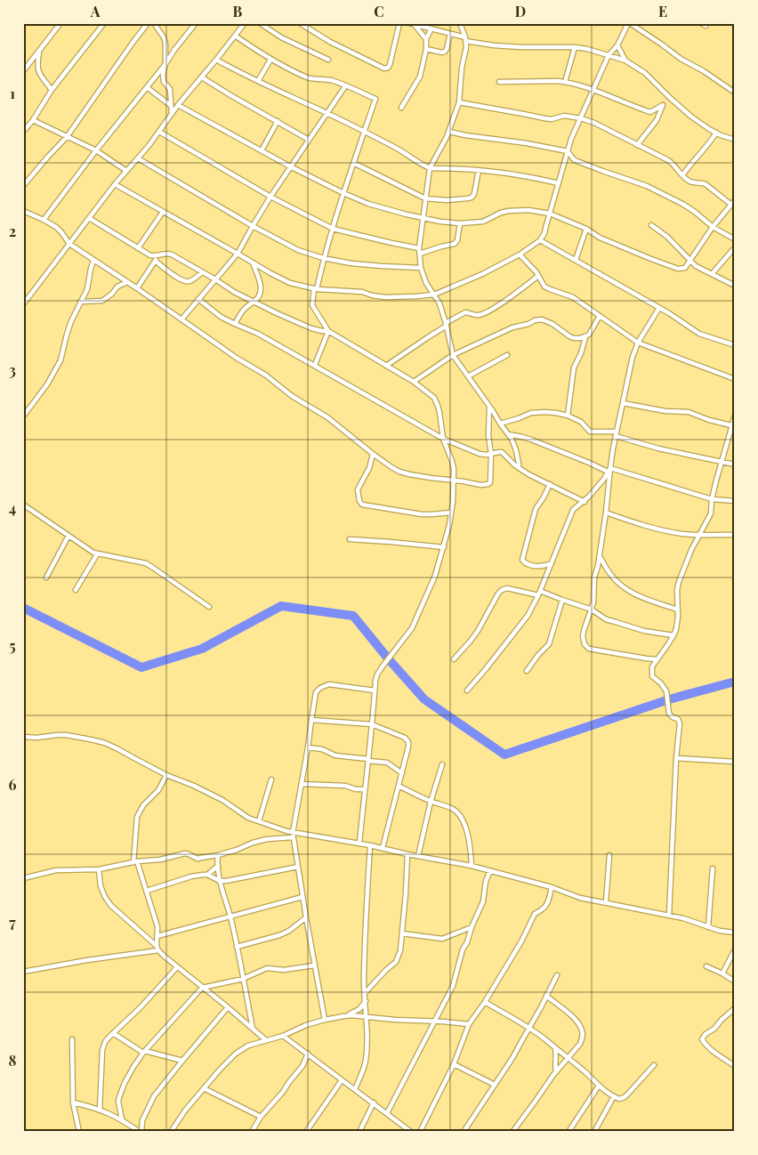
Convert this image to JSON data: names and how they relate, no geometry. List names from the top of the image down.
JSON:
{
  "grid": {
    "columns": [
      "A",
      "B",
      "C",
      "D",
      "E"
    ],
    "rows": [
      "1",
      "2",
      "3",
      "4",
      "5",
      "6",
      "7",
      "8"
    ]
  }
}
